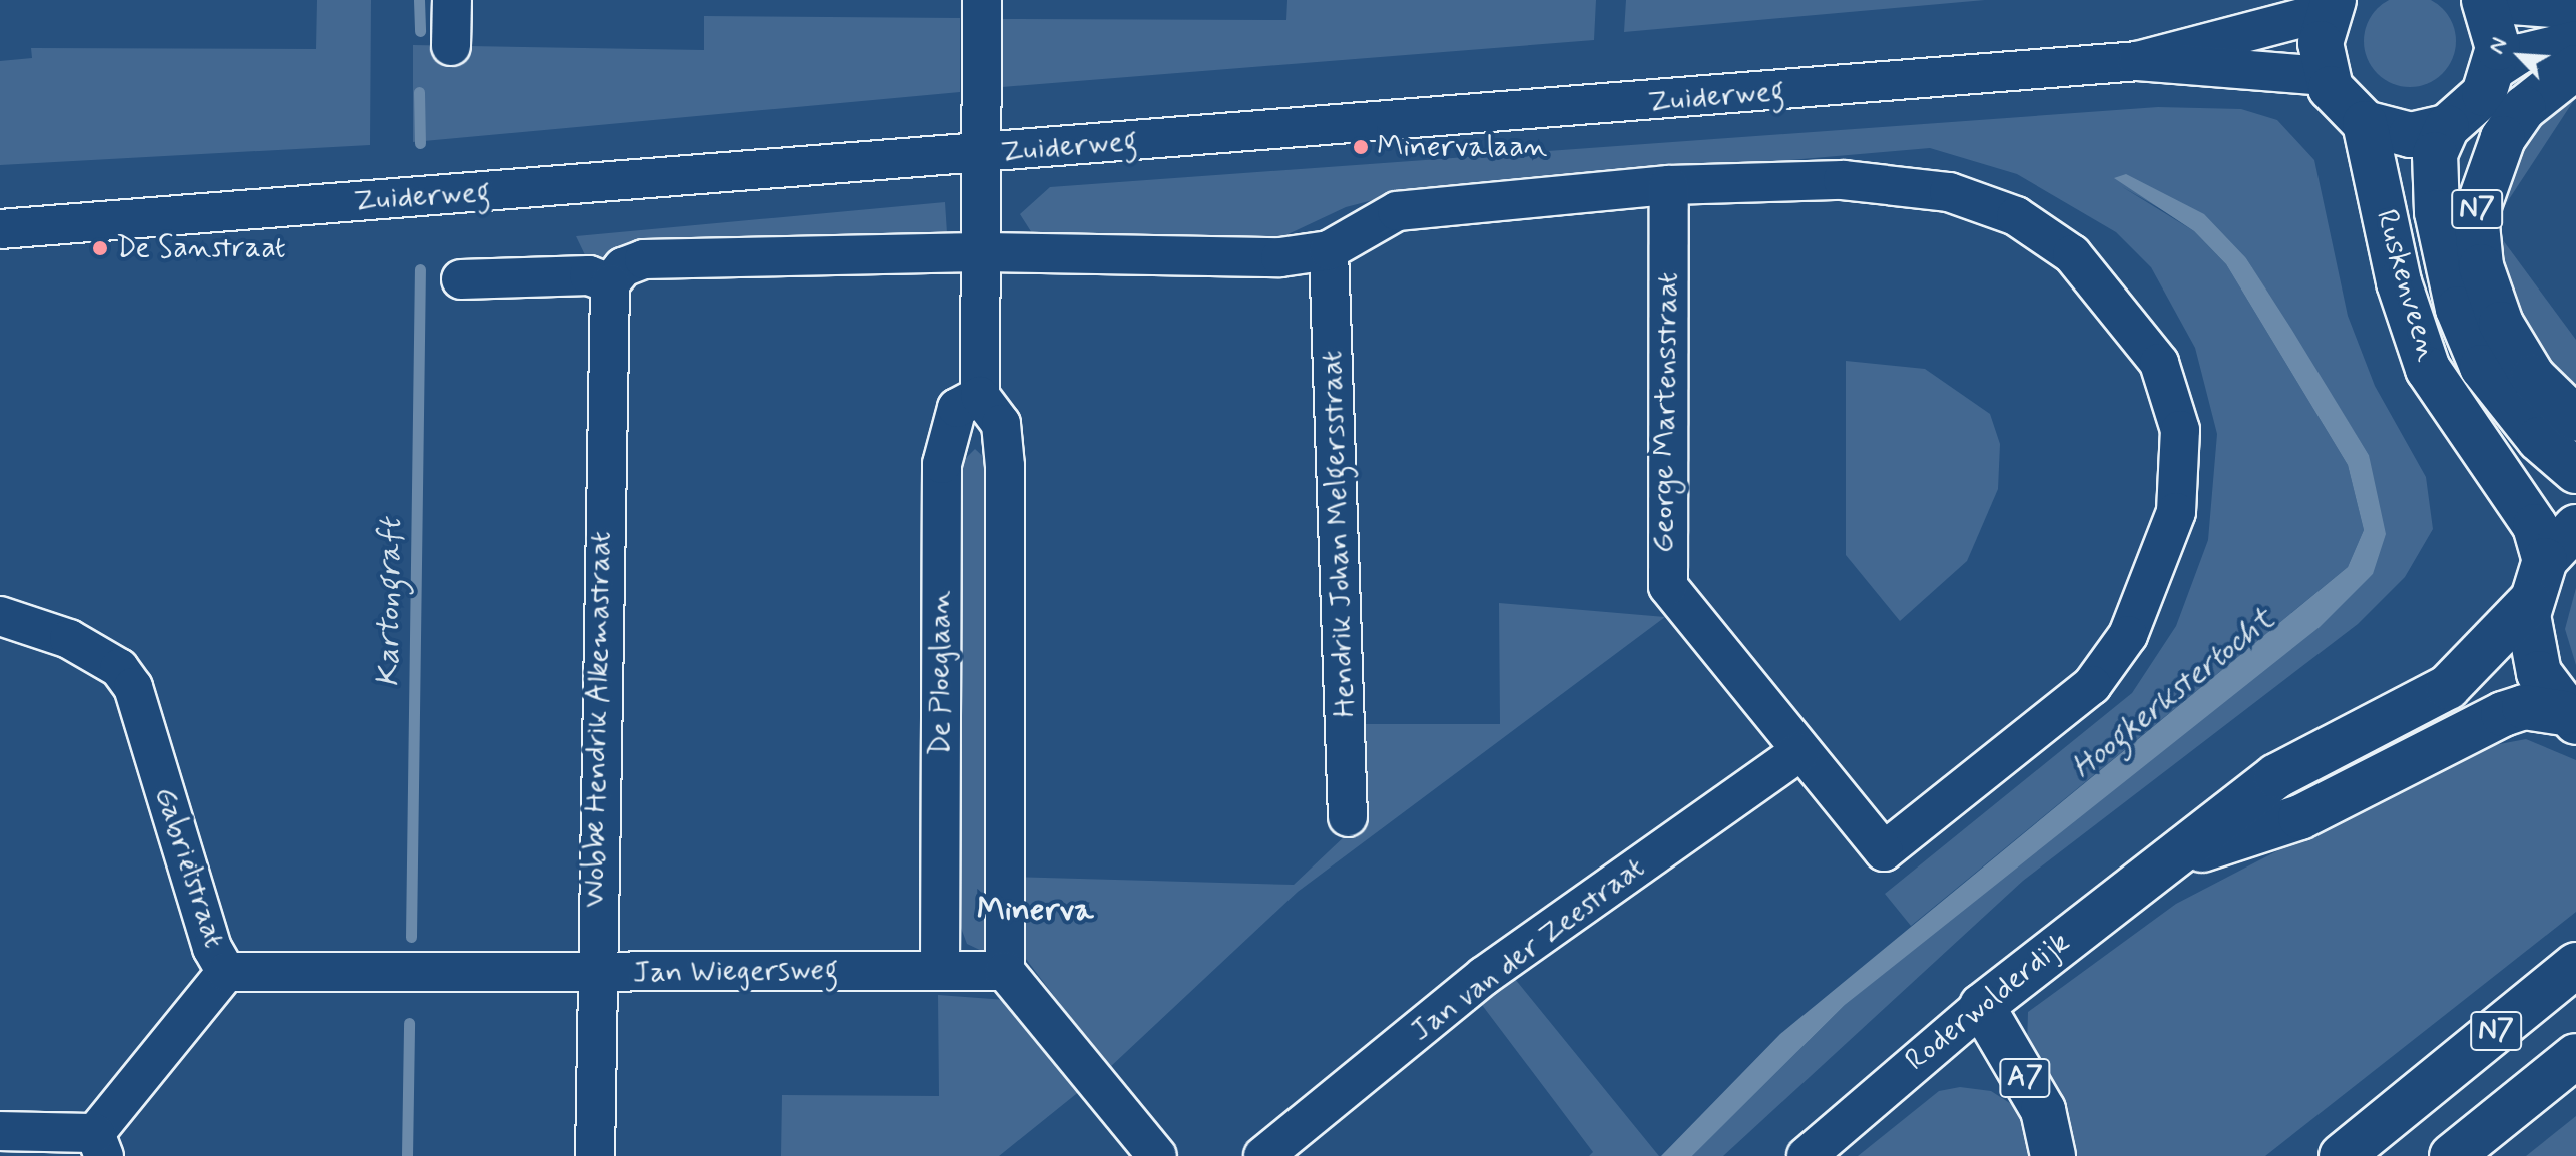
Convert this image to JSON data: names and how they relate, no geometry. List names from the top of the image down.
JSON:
{
  "streets": {
    "main road": [
      "N7",
      "Ruskenveen",
      "Roderwolderdijk",
      "A7"
    ],
    "street": [
      "Zuiderweg",
      "George Martensstraat",
      "Hendrik Johan Melgersstraat",
      "De Ploeglaan",
      "Wobbe Hendrik Alkemastraat",
      "Gabriëlstraat",
      "Jan van der Zeestraat",
      "Jan Wiegersweg"
    ]
  },
  "crossings": [
    ["George Martensstraat", "Jan van der Zeestraat"],
    ["De Ploeglaan", "Jan Wiegersweg"],
    ["Wobbe Hendrik Alkemastraat", "Jan Wiegersweg"],
    ["Gabriëlstraat", "Jan Wiegersweg"],
    ["Roderwolderdijk", "A7"]
  ],
  "districts": ["Minerva"],
  "water": ["Kartongraft", "Hoogkerkstertocht"],
  "places": ["Minervalaan", "De Sanstraat"],
  "north": "top left"
}
